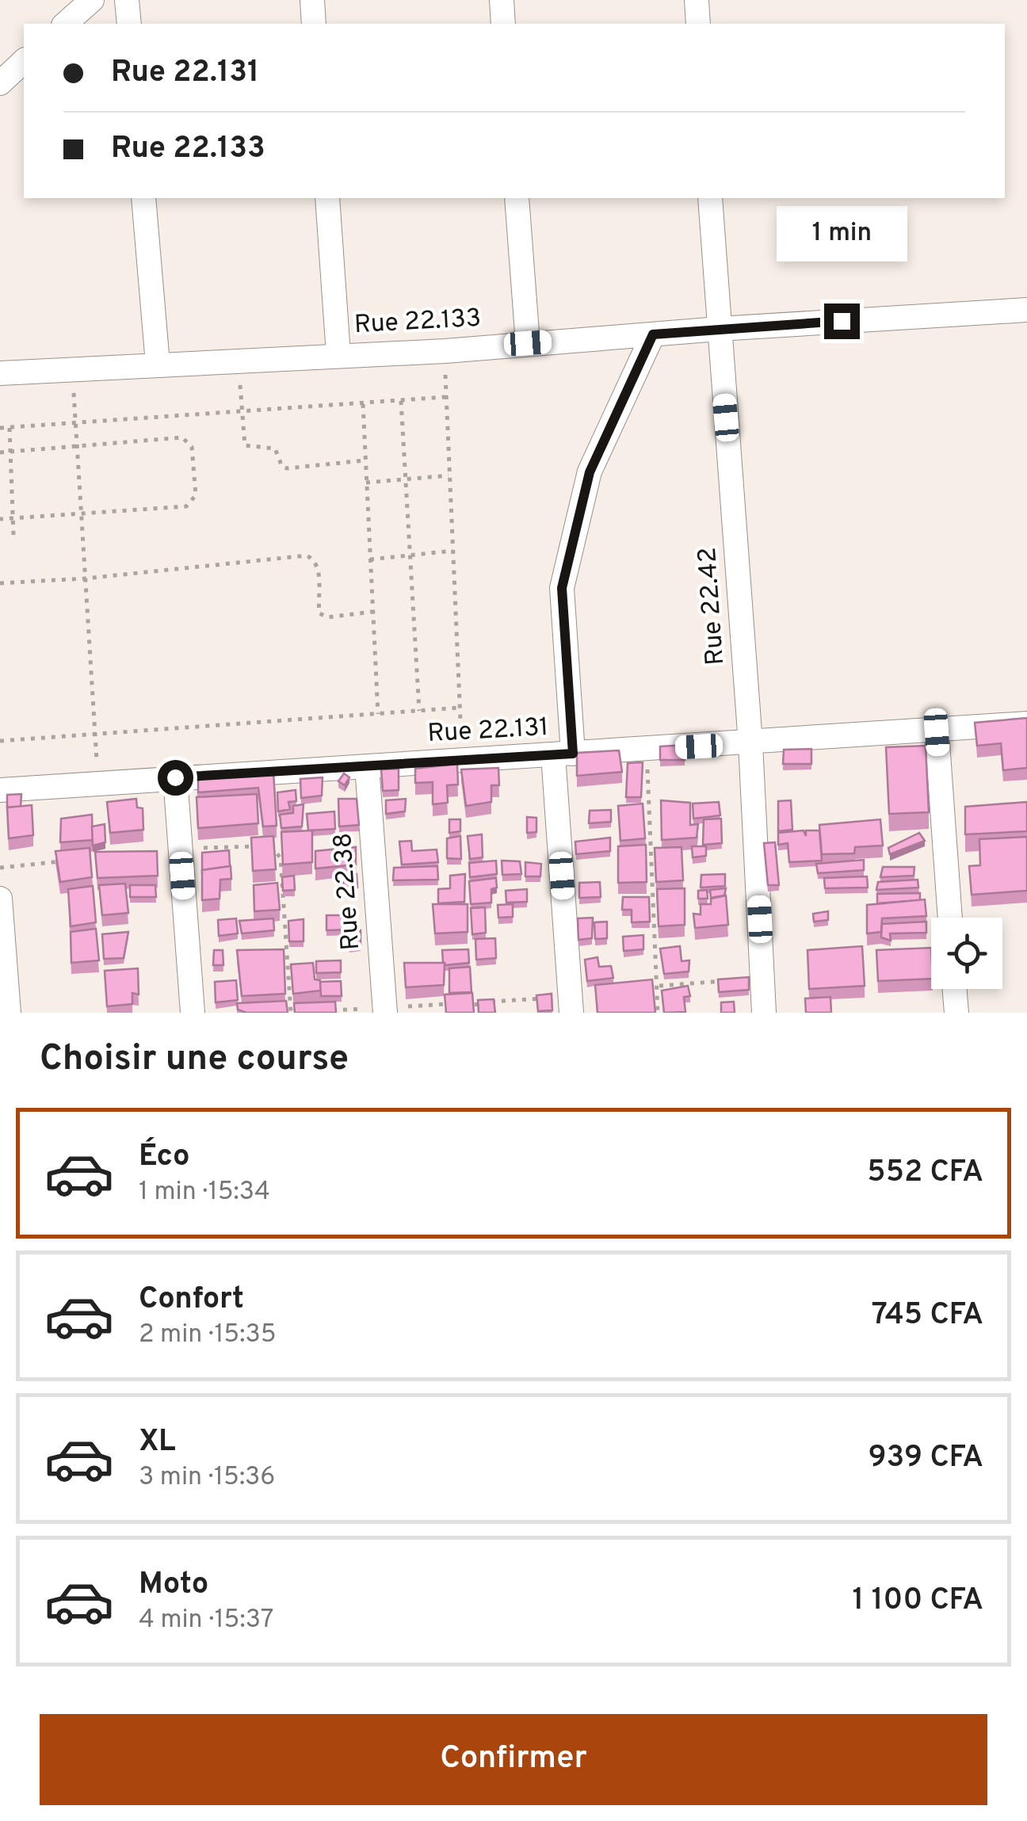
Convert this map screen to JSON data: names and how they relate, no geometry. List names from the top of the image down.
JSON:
{
  "streets": {
    "street": [
      "Rue 22.133",
      "Rue 22.42",
      "Rue 22.131",
      "Rue 22.38"
    ]
  },
  "crossings": [
    ["Rue 22.133", "Rue 22.42"],
    ["Rue 22.42", "Rue 22.131"],
    ["Rue 22.131", "Rue 22.38"]
  ],
  "page": {
    "banner": ["Rue 22.131", "Rue 22.133"],
    "bubble": "1 min",
    "heading": "Choisir une course",
    "list": [
      {
        "name": "Éco",
        "note": "1 min · 15:34",
        "value": "552 CFA"
      },
      {
        "name": "Confort",
        "note": "2 min · 15:35",
        "value": "745 CFA"
      },
      {
        "name": "XL",
        "note": "3 min · 15:36",
        "value": "939 CFA"
      },
      {
        "name": "Moto",
        "note": "4 min · 15:37",
        "value": "1 100 CFA"
      }
    ],
    "buttons": "Confirmer"
  }
}
